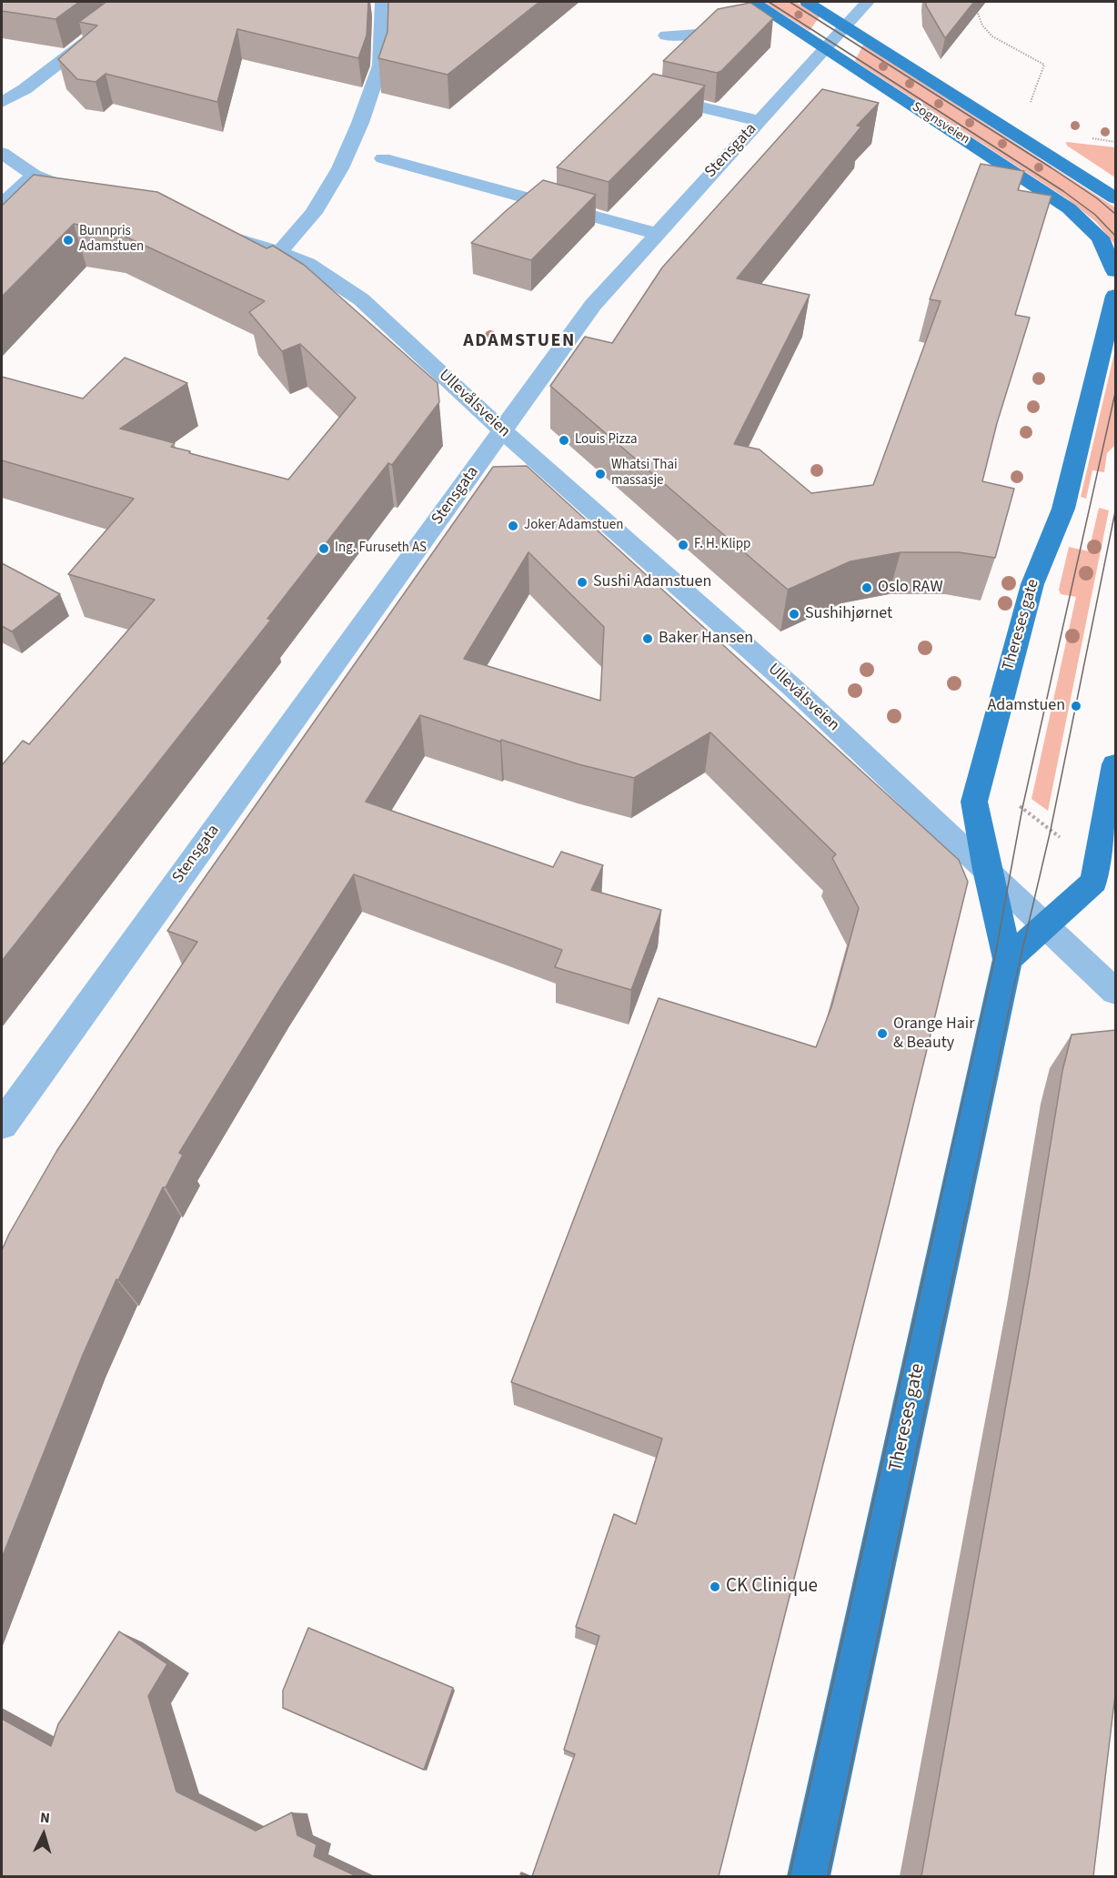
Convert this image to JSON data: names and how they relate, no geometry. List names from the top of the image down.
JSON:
{
  "streets": {
    "main road": ["Sognsveien", "Thereses gate"],
    "street": ["Stensgata", "Ullevålsveien"]
  },
  "crossings": [
    ["Sognsveien", "Stensgata"],
    ["Stensgata", "Ullevålsveien"],
    ["Ullevålsveien", "Thereses gate"]
  ],
  "districts": ["ADAMSTUEN"],
  "places": [
    "Bunnpris Adamstuen",
    "Louis Pizza",
    "Whatsi Thai massasje",
    "Joker Adamstuen",
    "F. H. Klipp",
    "Ing. Furuseth AS",
    "Sushi Adamstuen",
    "Oslo RAW",
    "Sushihjørnet",
    "Baker Hansen",
    "Adamstuen",
    "Orange Hair & Beauty",
    "CK Clinique"
  ],
  "north": "top"
}
